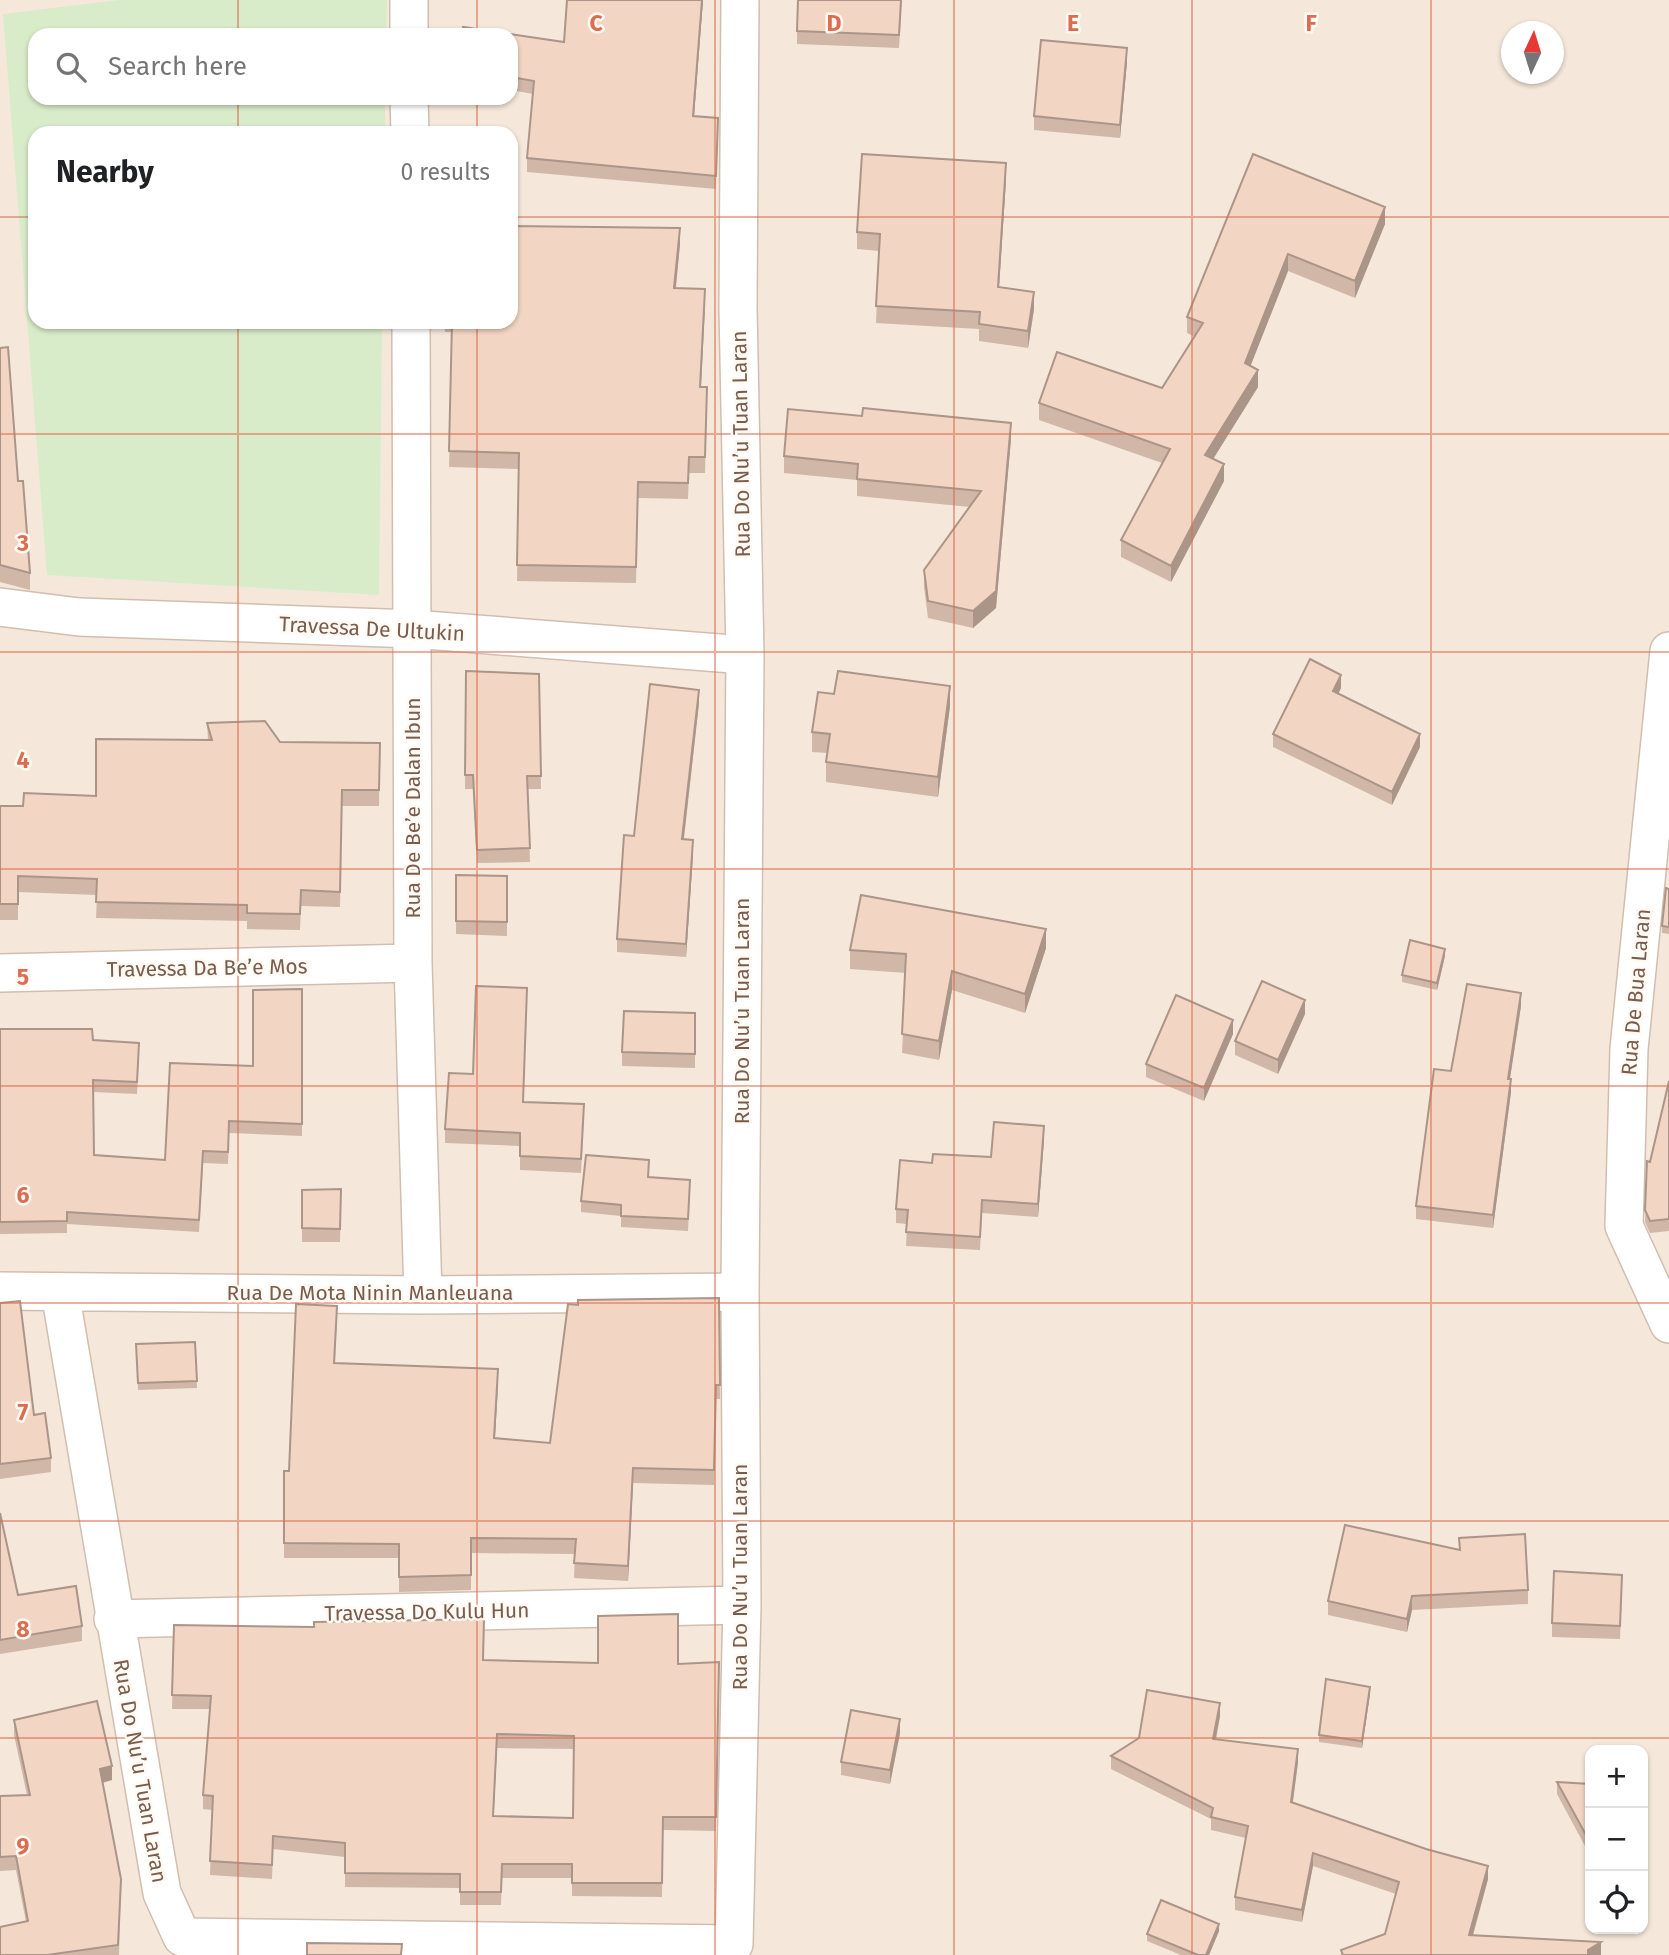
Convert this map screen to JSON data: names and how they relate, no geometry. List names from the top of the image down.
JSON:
{
  "streets": {
    "street": [
      "Rua Do Nu’u Tuan Laran",
      "Travessa De Ultukin",
      "Rua De Be’e Dalan Ibun",
      "Travessa Da Be’e Mos",
      "Rua De Bua Laran",
      "Rua De Mota Ninin Manleuana",
      "Travessa Do Kulu Hun"
    ]
  },
  "crossings": [
    ["Rua Do Nu’u Tuan Laran", "Travessa De Ultukin"],
    ["Rua Do Nu’u Tuan Laran", "Rua De Mota Ninin Manleuana"],
    ["Rua Do Nu’u Tuan Laran", "Travessa Do Kulu Hun"],
    ["Travessa De Ultukin", "Rua De Be’e Dalan Ibun"],
    ["Rua De Be’e Dalan Ibun", "Travessa Da Be’e Mos"],
    ["Rua De Be’e Dalan Ibun", "Rua De Mota Ninin Manleuana"]
  ],
  "north": "top",
  "page": {
    "search": "Search here",
    "heading": ["Nearby", "0 results"],
    "map_buttons": ["+", "−"]
  },
  "grid": {
    "columns": [
      "C",
      "D",
      "E",
      "F"
    ],
    "rows": [
      "3",
      "4",
      "5",
      "6",
      "7",
      "8",
      "9"
    ]
  }
}
